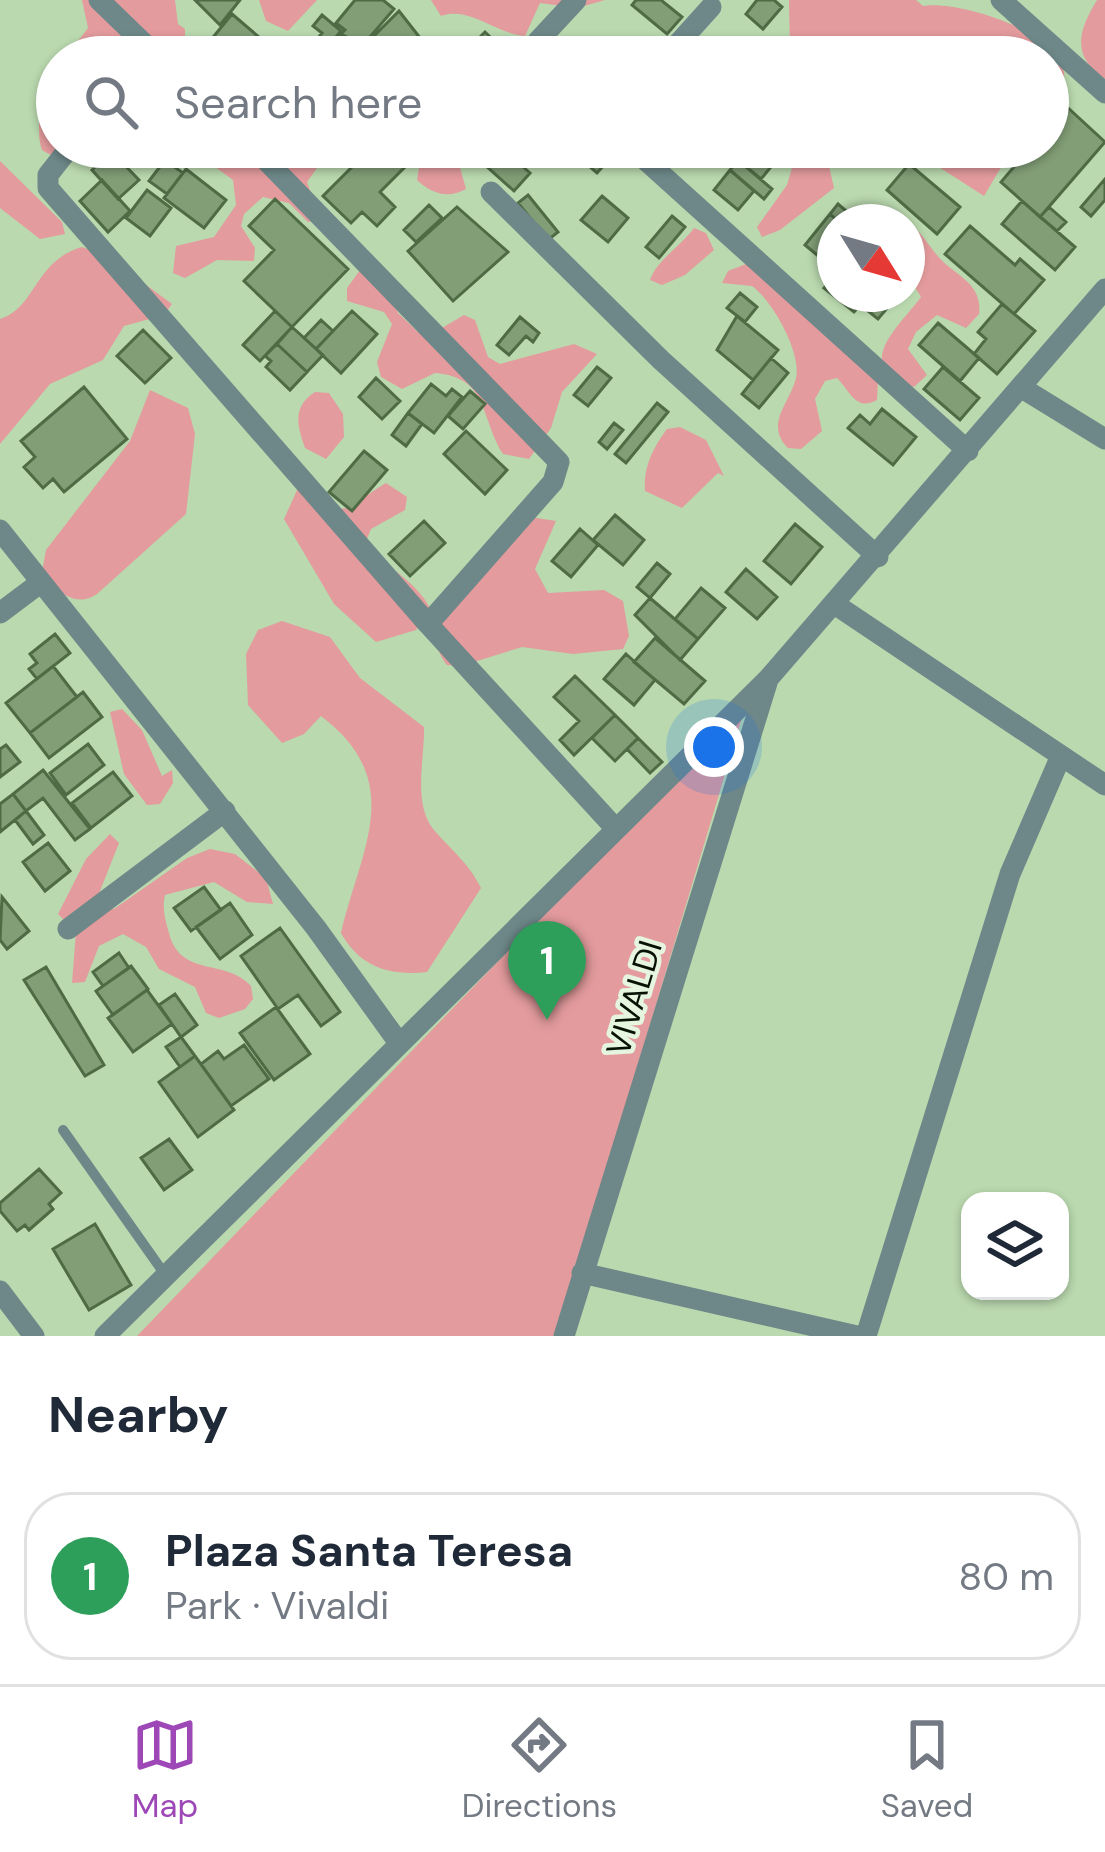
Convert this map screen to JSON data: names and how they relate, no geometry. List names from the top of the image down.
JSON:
{
  "streets": {
    "street": ["VIVALDI"]
  },
  "north": "bottom right",
  "page": {
    "search": "Search here",
    "pins": "1",
    "heading": "Nearby",
    "list": [
      {
        "mark": "1",
        "name": "Plaza Santa Teresa",
        "note": "Park · Vivaldi",
        "value": "80 m"
      }
    ],
    "nav": ["Map", "Directions", "Saved"]
  }
}
